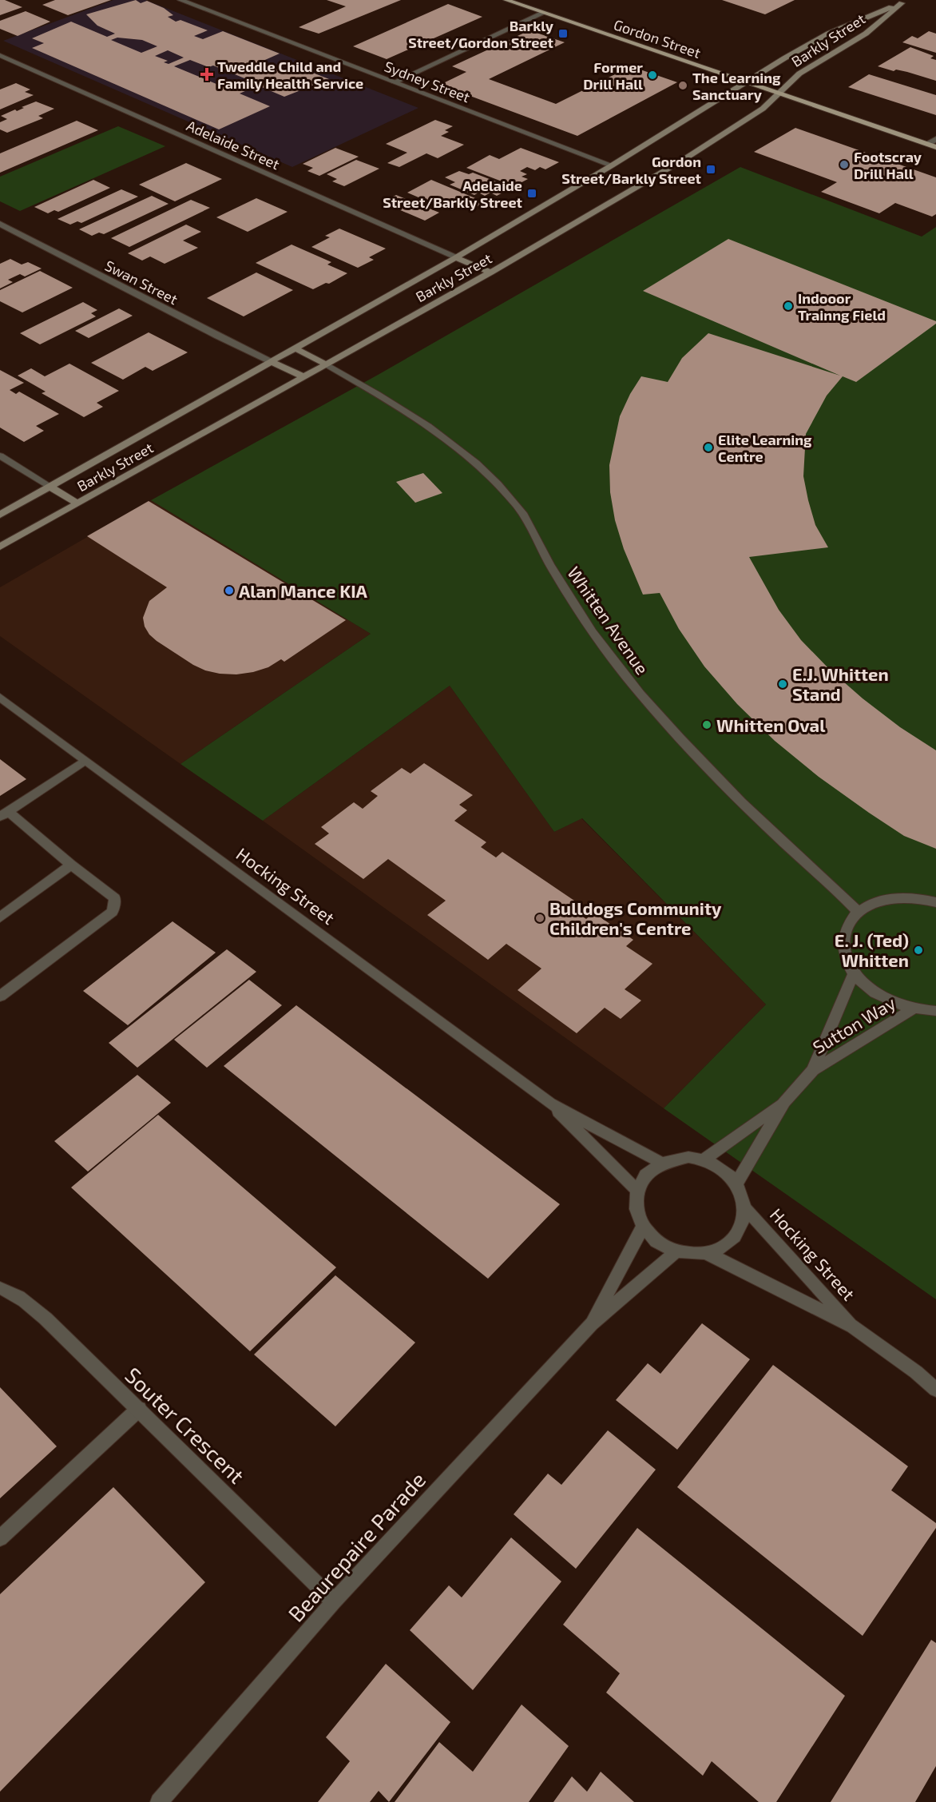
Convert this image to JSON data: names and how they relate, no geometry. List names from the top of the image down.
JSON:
{
  "streets": {
    "main road": ["Gordon Street"],
    "street": [
      "Barkly Street",
      "Sydney Street",
      "Adelaide Street",
      "Swan Street",
      "Whitten Avenue",
      "Hocking Street",
      "Sutton Way",
      "Souter Crescent",
      "Beaurepaire Parade"
    ]
  },
  "crossings": [
    ["Gordon Street", "Barkly Street"],
    ["Barkly Street", "Sydney Street"],
    ["Barkly Street", "Adelaide Street"],
    ["Barkly Street", "Swan Street"],
    ["Barkly Street", "Whitten Avenue"],
    ["Hocking Street", "Sutton Way"],
    ["Hocking Street", "Beaurepaire Parade"],
    ["Sutton Way", "Beaurepaire Parade"],
    ["Souter Crescent", "Beaurepaire Parade"]
  ],
  "places": {
    "transit": ["Barkly Street/Gordon Street", "Gordon Street/Barkly Street", "Adelaide Street/Barkly Street"],
    "health": ["Tweddle Child and Family Health Service"],
    "other": [
      "Former Drill Hall",
      "The Learning Sanctuary",
      "Footscray Drill Hall",
      "Indooor Trainng Field",
      "Elite Learning Centre",
      "Alan Mance KIA",
      "E.J. Whitten Stand",
      "Whitten Oval",
      "Bulldogs Community Children's Centre",
      "E. J. (Ted) Whitten"
    ]
  }
}
